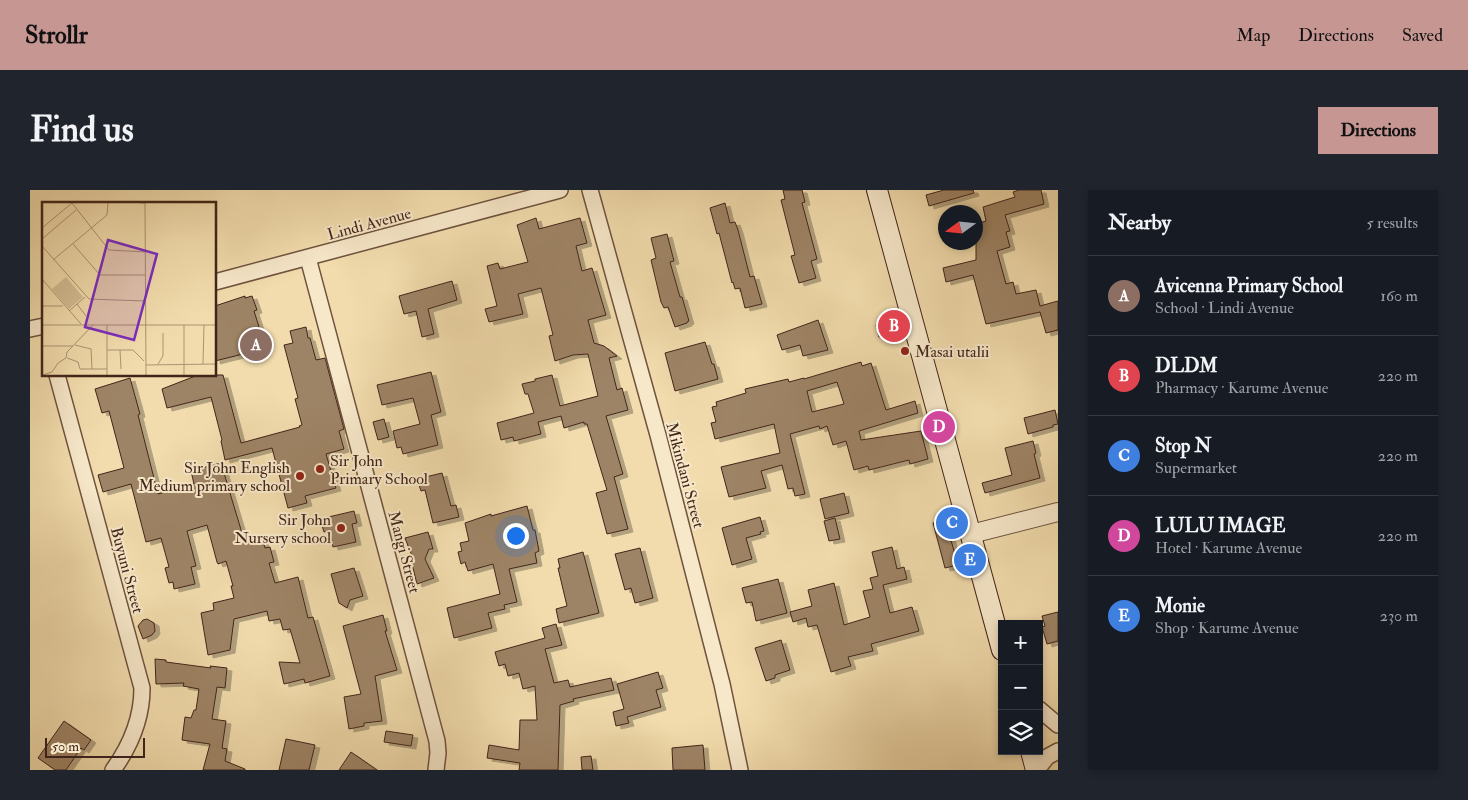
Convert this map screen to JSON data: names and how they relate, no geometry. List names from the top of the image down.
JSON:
{
  "streets": {
    "street": [
      "Lindi Avenue",
      "Mikindani Street",
      "Mangi Street",
      "Buyuni Street"
    ]
  },
  "crossings": [
    ["Lindi Avenue", "Mangi Street"]
  ],
  "places": [
    "Masai utalii",
    "Sir John Primary School",
    "Sir John English Medium primary school",
    "Sir John Nursery school"
  ],
  "scale_bar": "50 m",
  "north": "left",
  "page": {
    "header": "Strollr",
    "nav": ["Map", "Directions", "Saved"],
    "buttons": "Directions",
    "title": "Find us",
    "heading": ["Nearby", "5 results"],
    "list": [
      {
        "mark": "A",
        "name": "Avicenna Primary School",
        "note": "School · Lindi Avenue",
        "value": "160 m"
      },
      {
        "mark": "B",
        "name": "DLDM",
        "note": "Pharmacy · Karume Avenue",
        "value": "220 m"
      },
      {
        "mark": "C",
        "name": "Stop N",
        "note": "Supermarket",
        "value": "220 m"
      },
      {
        "mark": "D",
        "name": "LULU IMAGE",
        "note": "Hotel · Karume Avenue",
        "value": "220 m"
      },
      {
        "mark": "E",
        "name": "Monie",
        "note": "Shop · Karume Avenue",
        "value": "230 m"
      }
    ],
    "pins": [
      "B",
      "A",
      "D",
      "C",
      "E"
    ],
    "map_buttons": ["+", "−"],
    "scale": "50 m"
  }
}
